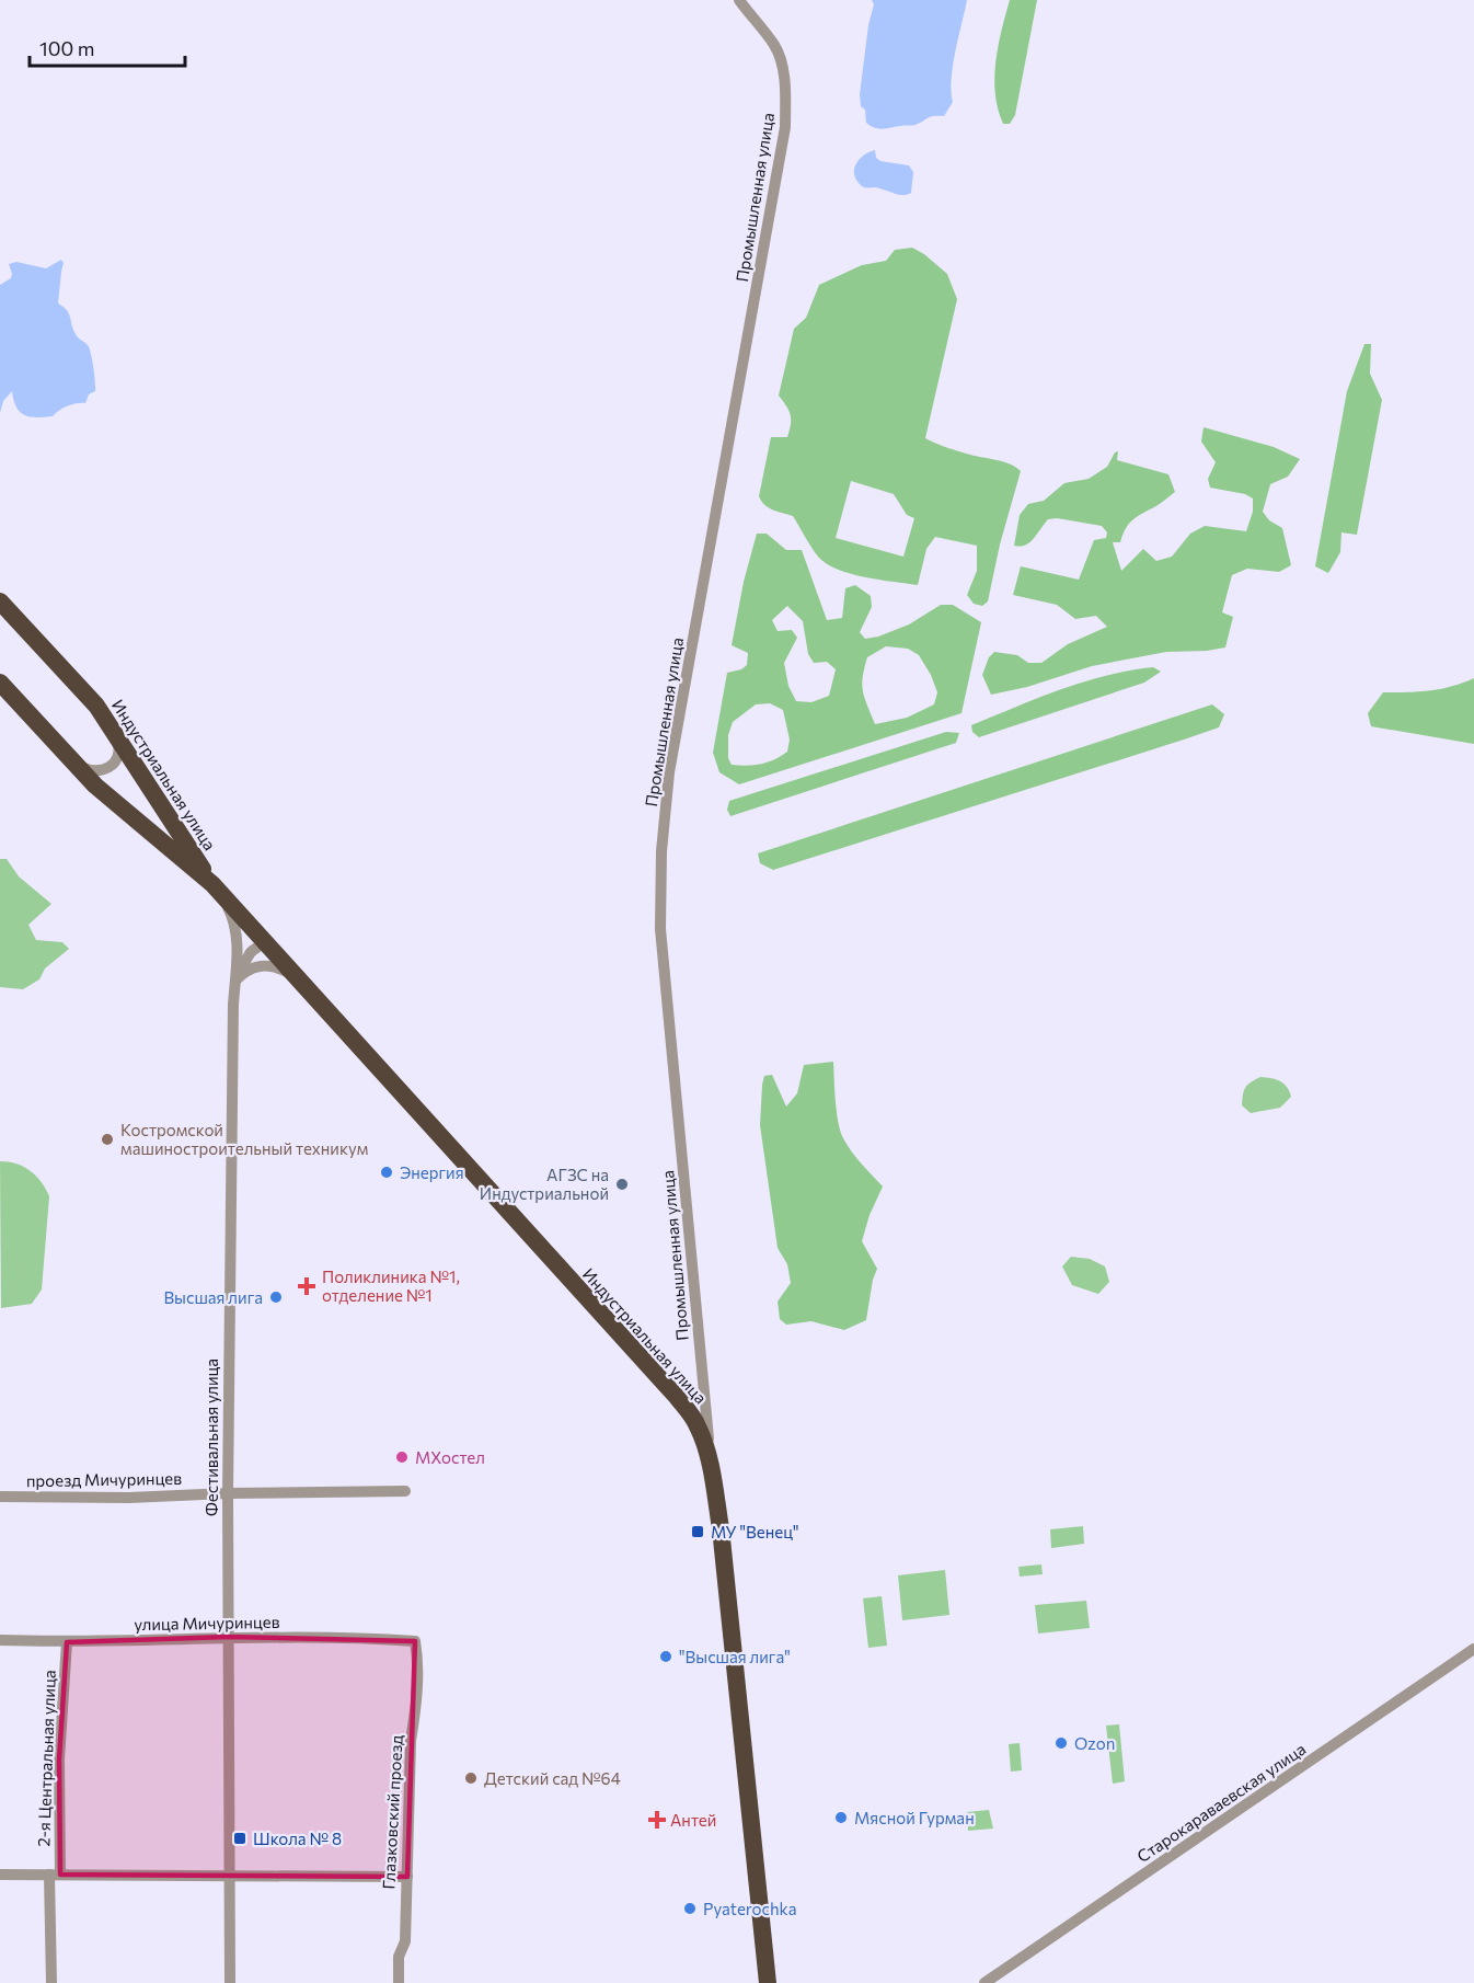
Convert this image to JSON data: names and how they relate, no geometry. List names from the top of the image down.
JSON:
{
  "streets": {
    "highway": ["Индустриальная улица"],
    "street": [
      "Промышленная улица",
      "Фестивальная улица",
      "проезд Мичуринцев",
      "улица Мичуринцев",
      "2-я Центральная улица",
      "Старокараваевская улица",
      "Глазковский проезд"
    ]
  },
  "crossings": [
    ["Промышленная улица", "Индустриальная улица"],
    ["Индустриальная улица", "Фестивальная улица"],
    ["Фестивальная улица", "проезд Мичуринцев"],
    ["Фестивальная улица", "улица Мичуринцев"],
    ["улица Мичуринцев", "2-я Центральная улица"],
    ["улица Мичуринцев", "Глазковский проезд"]
  ],
  "places": {
    "other": [
      "Костромской машиностроительный техникум",
      "Энергия",
      "АГЗС на Индустриальной",
      "Высшая лига",
      "МХостел",
      "\"Высшая лига\"",
      "Ozon",
      "Детский сад №64",
      "Мясной Гурман",
      "Pyaterochka"
    ],
    "health": ["Поликлиника №1, отделение №1", "Антей"],
    "transit": ["МУ \"Венец\"", "Школа № 8"]
  },
  "scale_bar": "100 m"
}
